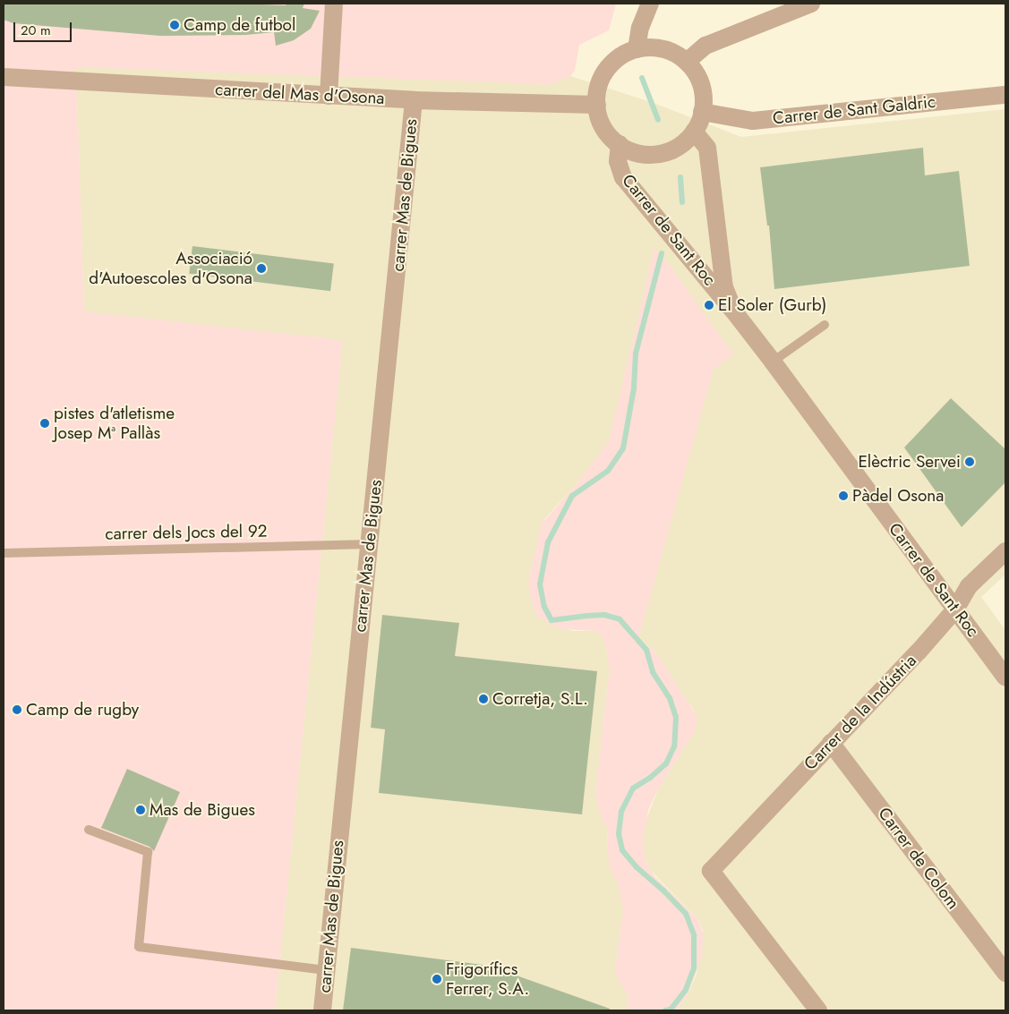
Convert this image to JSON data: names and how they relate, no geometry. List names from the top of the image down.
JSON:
{
  "streets": {
    "street": [
      "carrer del Mas d'Osona",
      "Carrer de Sant Galdric",
      "carrer Mas de Bigues",
      "Carrer de Sant Roc",
      "Carrer de la Indústria",
      "Carrer de Colom"
    ],
    "lane": ["carrer dels Jocs del 92"]
  },
  "crossings": [
    ["carrer del Mas d'Osona", "Carrer de Sant Galdric"],
    ["carrer del Mas d'Osona", "carrer Mas de Bigues"],
    ["carrer del Mas d'Osona", "Carrer de Sant Roc"],
    ["Carrer de Sant Galdric", "Carrer de Sant Roc"],
    ["carrer Mas de Bigues", "carrer dels Jocs del 92"],
    ["Carrer de Sant Roc", "Carrer de la Indústria"],
    ["Carrer de la Indústria", "Carrer de Colom"]
  ],
  "places": [
    "Camp de futbol",
    "Associació d'Autoescoles d'Osona",
    "El Soler (Gurb)",
    "pistes d'atletisme Josep Mª Pallàs",
    "Elèctric Servei",
    "Pàdel Osona",
    "Corretja, S.L.",
    "Camp de rugby",
    "Mas de Bigues",
    "Frigorífics Ferrer, S.A."
  ],
  "scale_bar": "20 m"
}
